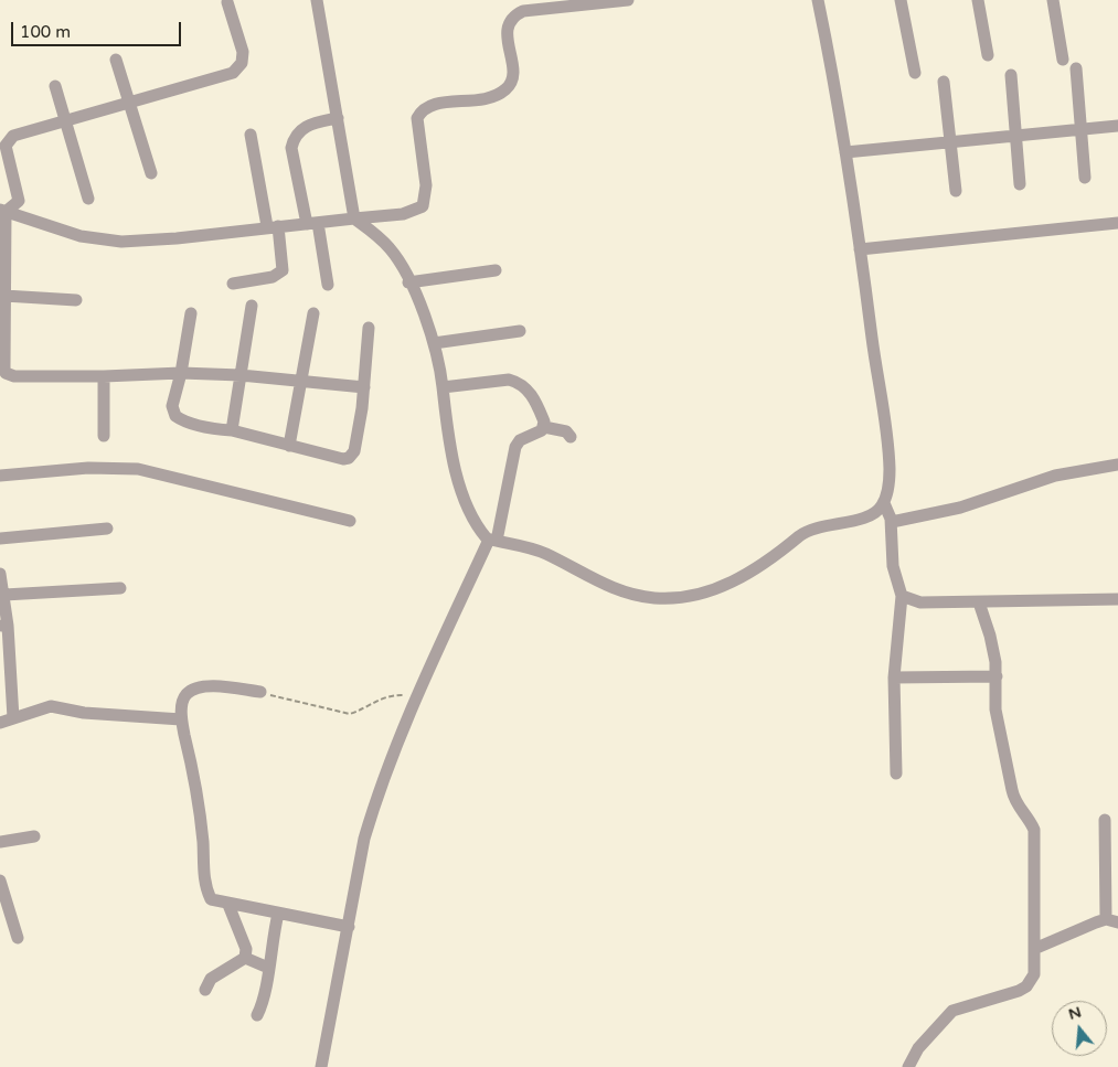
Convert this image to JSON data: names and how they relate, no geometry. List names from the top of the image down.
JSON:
{
  "scale_bar": "100 m",
  "north": "top"
}
